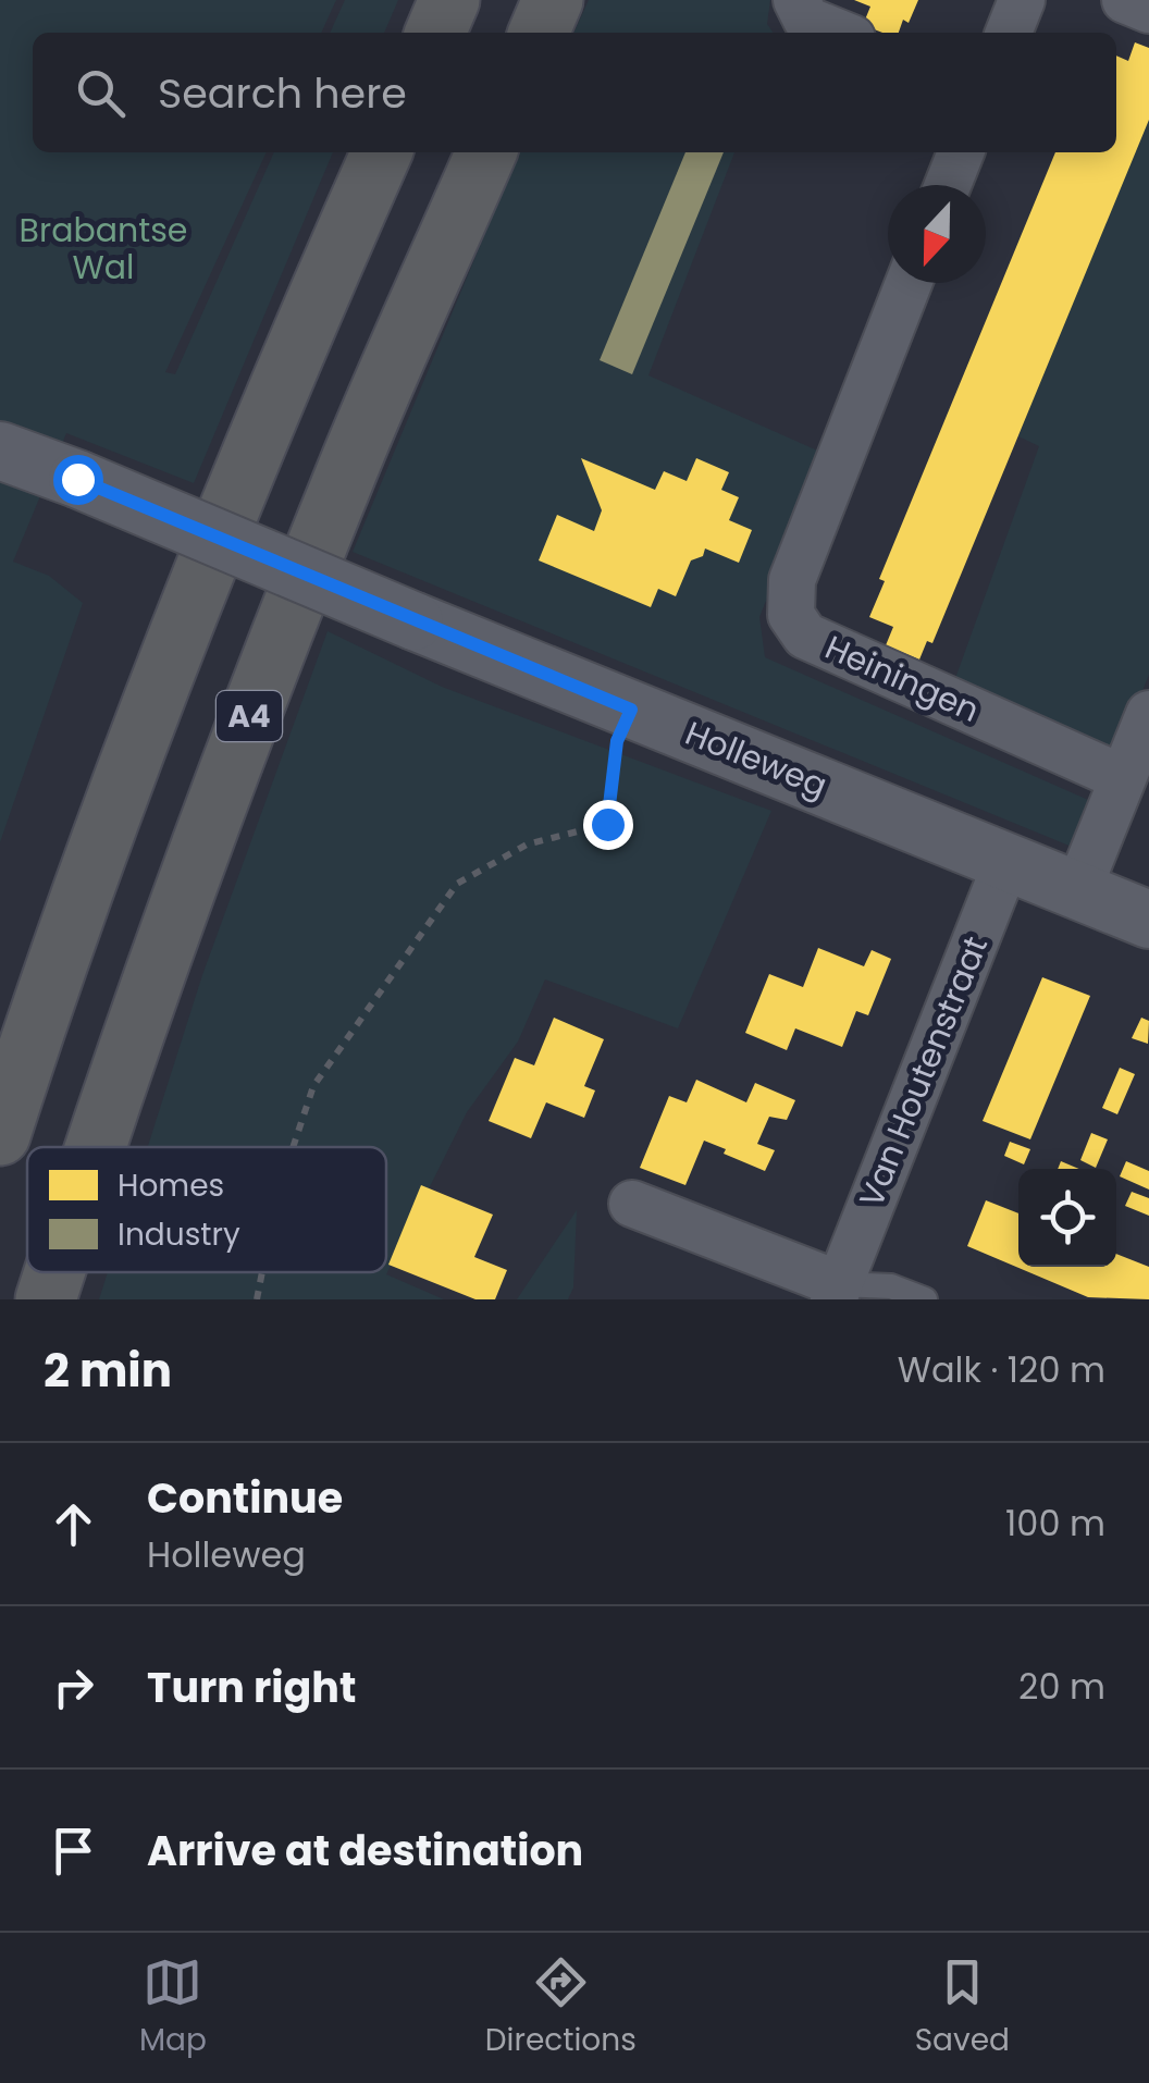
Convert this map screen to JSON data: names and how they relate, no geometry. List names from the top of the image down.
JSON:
{
  "streets": {
    "highway": ["A4"],
    "street": ["Heiningen", "Holleweg", "Van Houtenstraat"]
  },
  "crossings": [
    ["Holleweg", "Van Houtenstraat"]
  ],
  "parks": ["Brabantse Wal"],
  "legend": ["Homes", "Industry"],
  "north": "bottom",
  "page": {
    "search": "Search here",
    "heading": ["2 min", "Walk · 120 m"],
    "list": [
      ["Continue", "Holleweg", "100 m"],
      ["Turn right", "20 m"],
      "Arrive at destination"
    ],
    "nav": ["Map", "Directions", "Saved"]
  }
}
